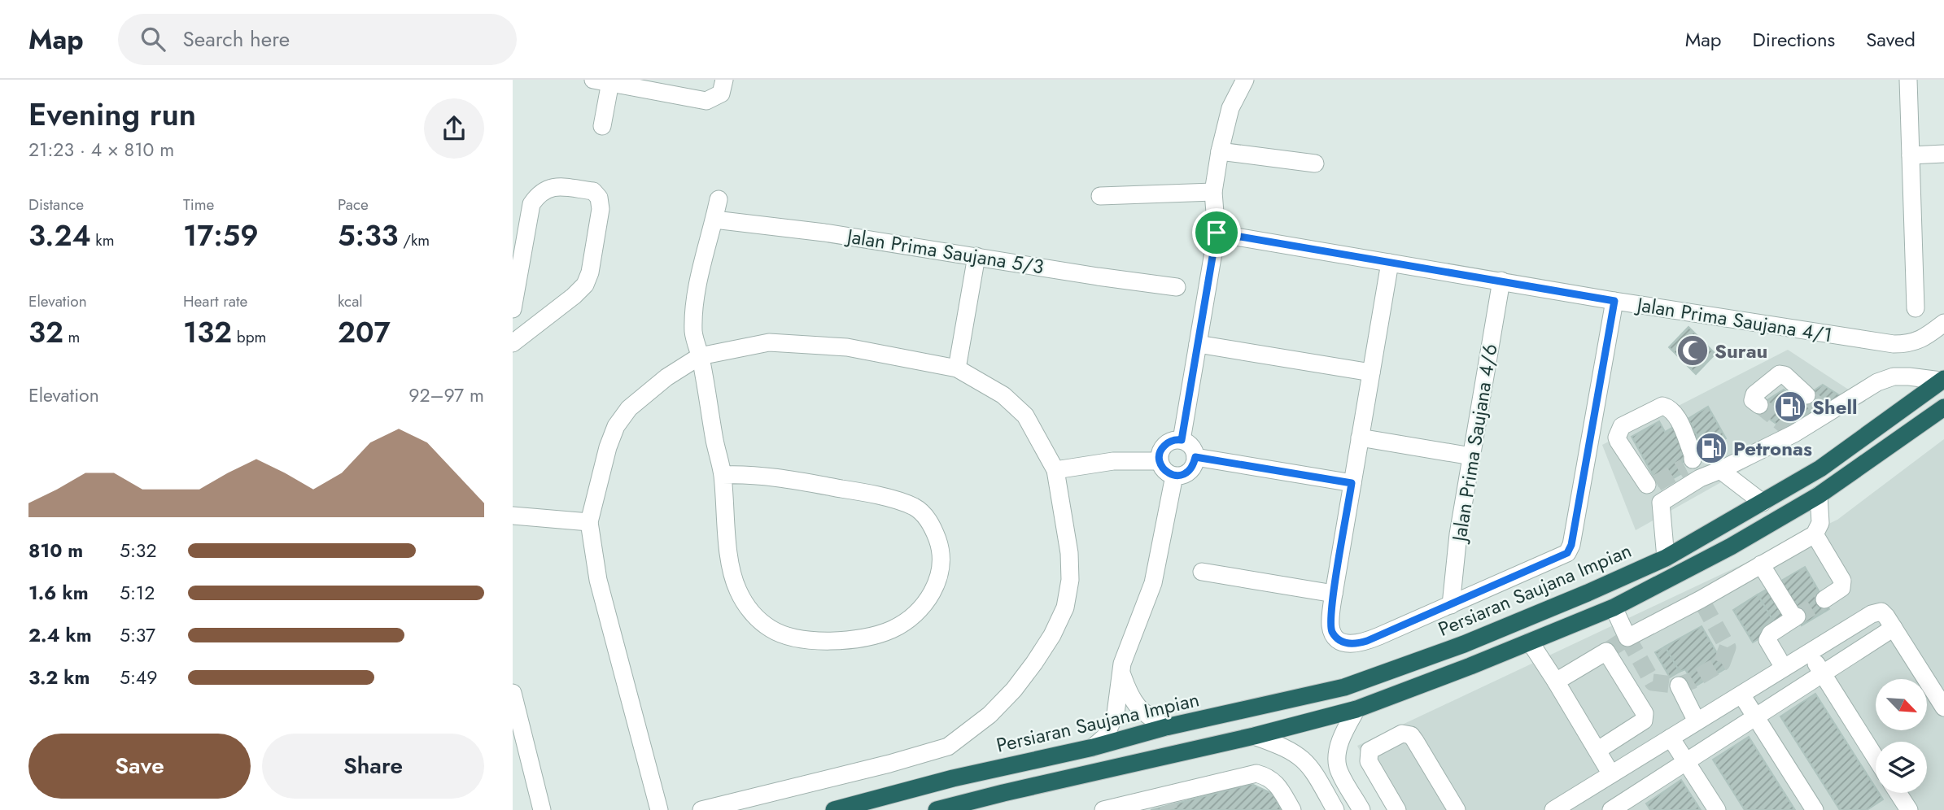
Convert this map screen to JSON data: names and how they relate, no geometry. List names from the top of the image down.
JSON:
{
  "streets": {
    "highway": ["Persiaran Saujana Impian"],
    "street": ["Jalan Prima Saujana 5/3", "Jalan Prima Saujana 4/1", "Jalan Prima Saujana 4/6"]
  },
  "crossings": [
    ["Jalan Prima Saujana 4/1", "Jalan Prima Saujana 4/6"]
  ],
  "places": {
    "mosque": ["Surau"],
    "fuel station": ["Shell", "Petronas"]
  },
  "north": "bottom right",
  "page": {
    "header": "Map",
    "search": "Search here",
    "nav": ["Map", "Directions", "Saved"],
    "heading": ["Evening run", "21:23 · 4 × 810 m"],
    "stats": [
      ["Distance", "3.24 km"],
      ["Time", "17:59"],
      ["Pace", "5:33 /km"],
      ["Elevation", "32 m"],
      ["Heart rate", "132 bpm"],
      ["kcal", "207"]
    ],
    "chart": ["Elevation", "92–97 m"],
    "list": [
      {
        "name": "810 m",
        "note": "5:32"
      },
      {
        "name": "1.6 km",
        "note": "5:12"
      },
      {
        "name": "2.4 km",
        "note": "5:37"
      },
      {
        "name": "3.2 km",
        "note": "5:49"
      }
    ],
    "buttons": ["Save", "Share"]
  }
}
